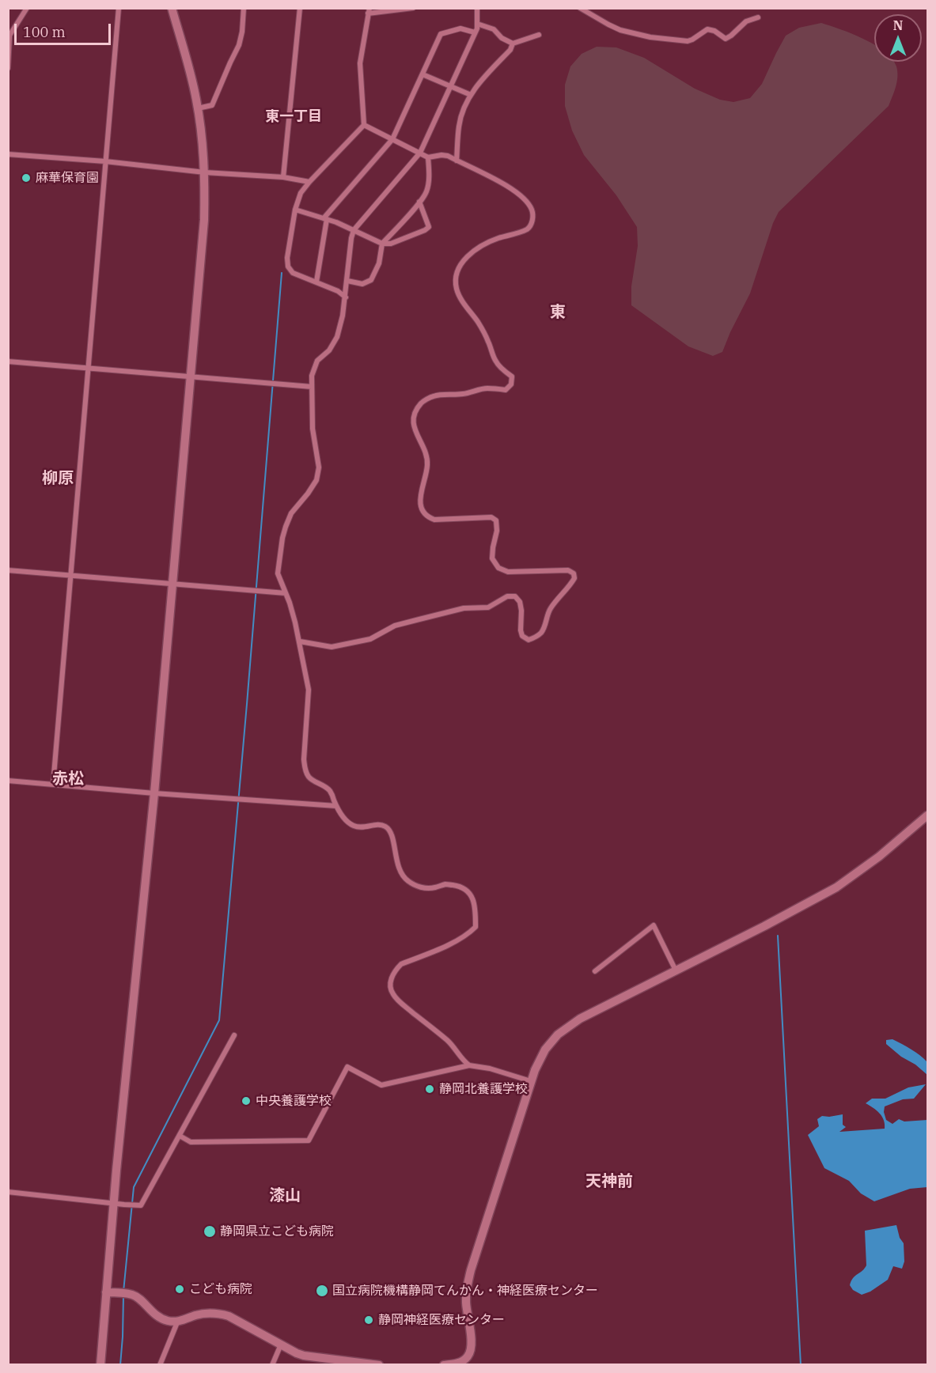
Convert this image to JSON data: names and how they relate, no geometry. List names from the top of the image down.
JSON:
{
  "districts": [
    "東一丁目",
    "東",
    "柳原",
    "赤松",
    "天神前",
    "漆山"
  ],
  "places": [
    "麻華保育園",
    "静岡北養護学校",
    "中央養護学校",
    "静岡県立こども病院",
    "こども病院",
    "国立病院機構静岡てんかん・神経医療センター",
    "静岡神経医療センター"
  ],
  "scale_bar": "100 m",
  "north": "top"
}
